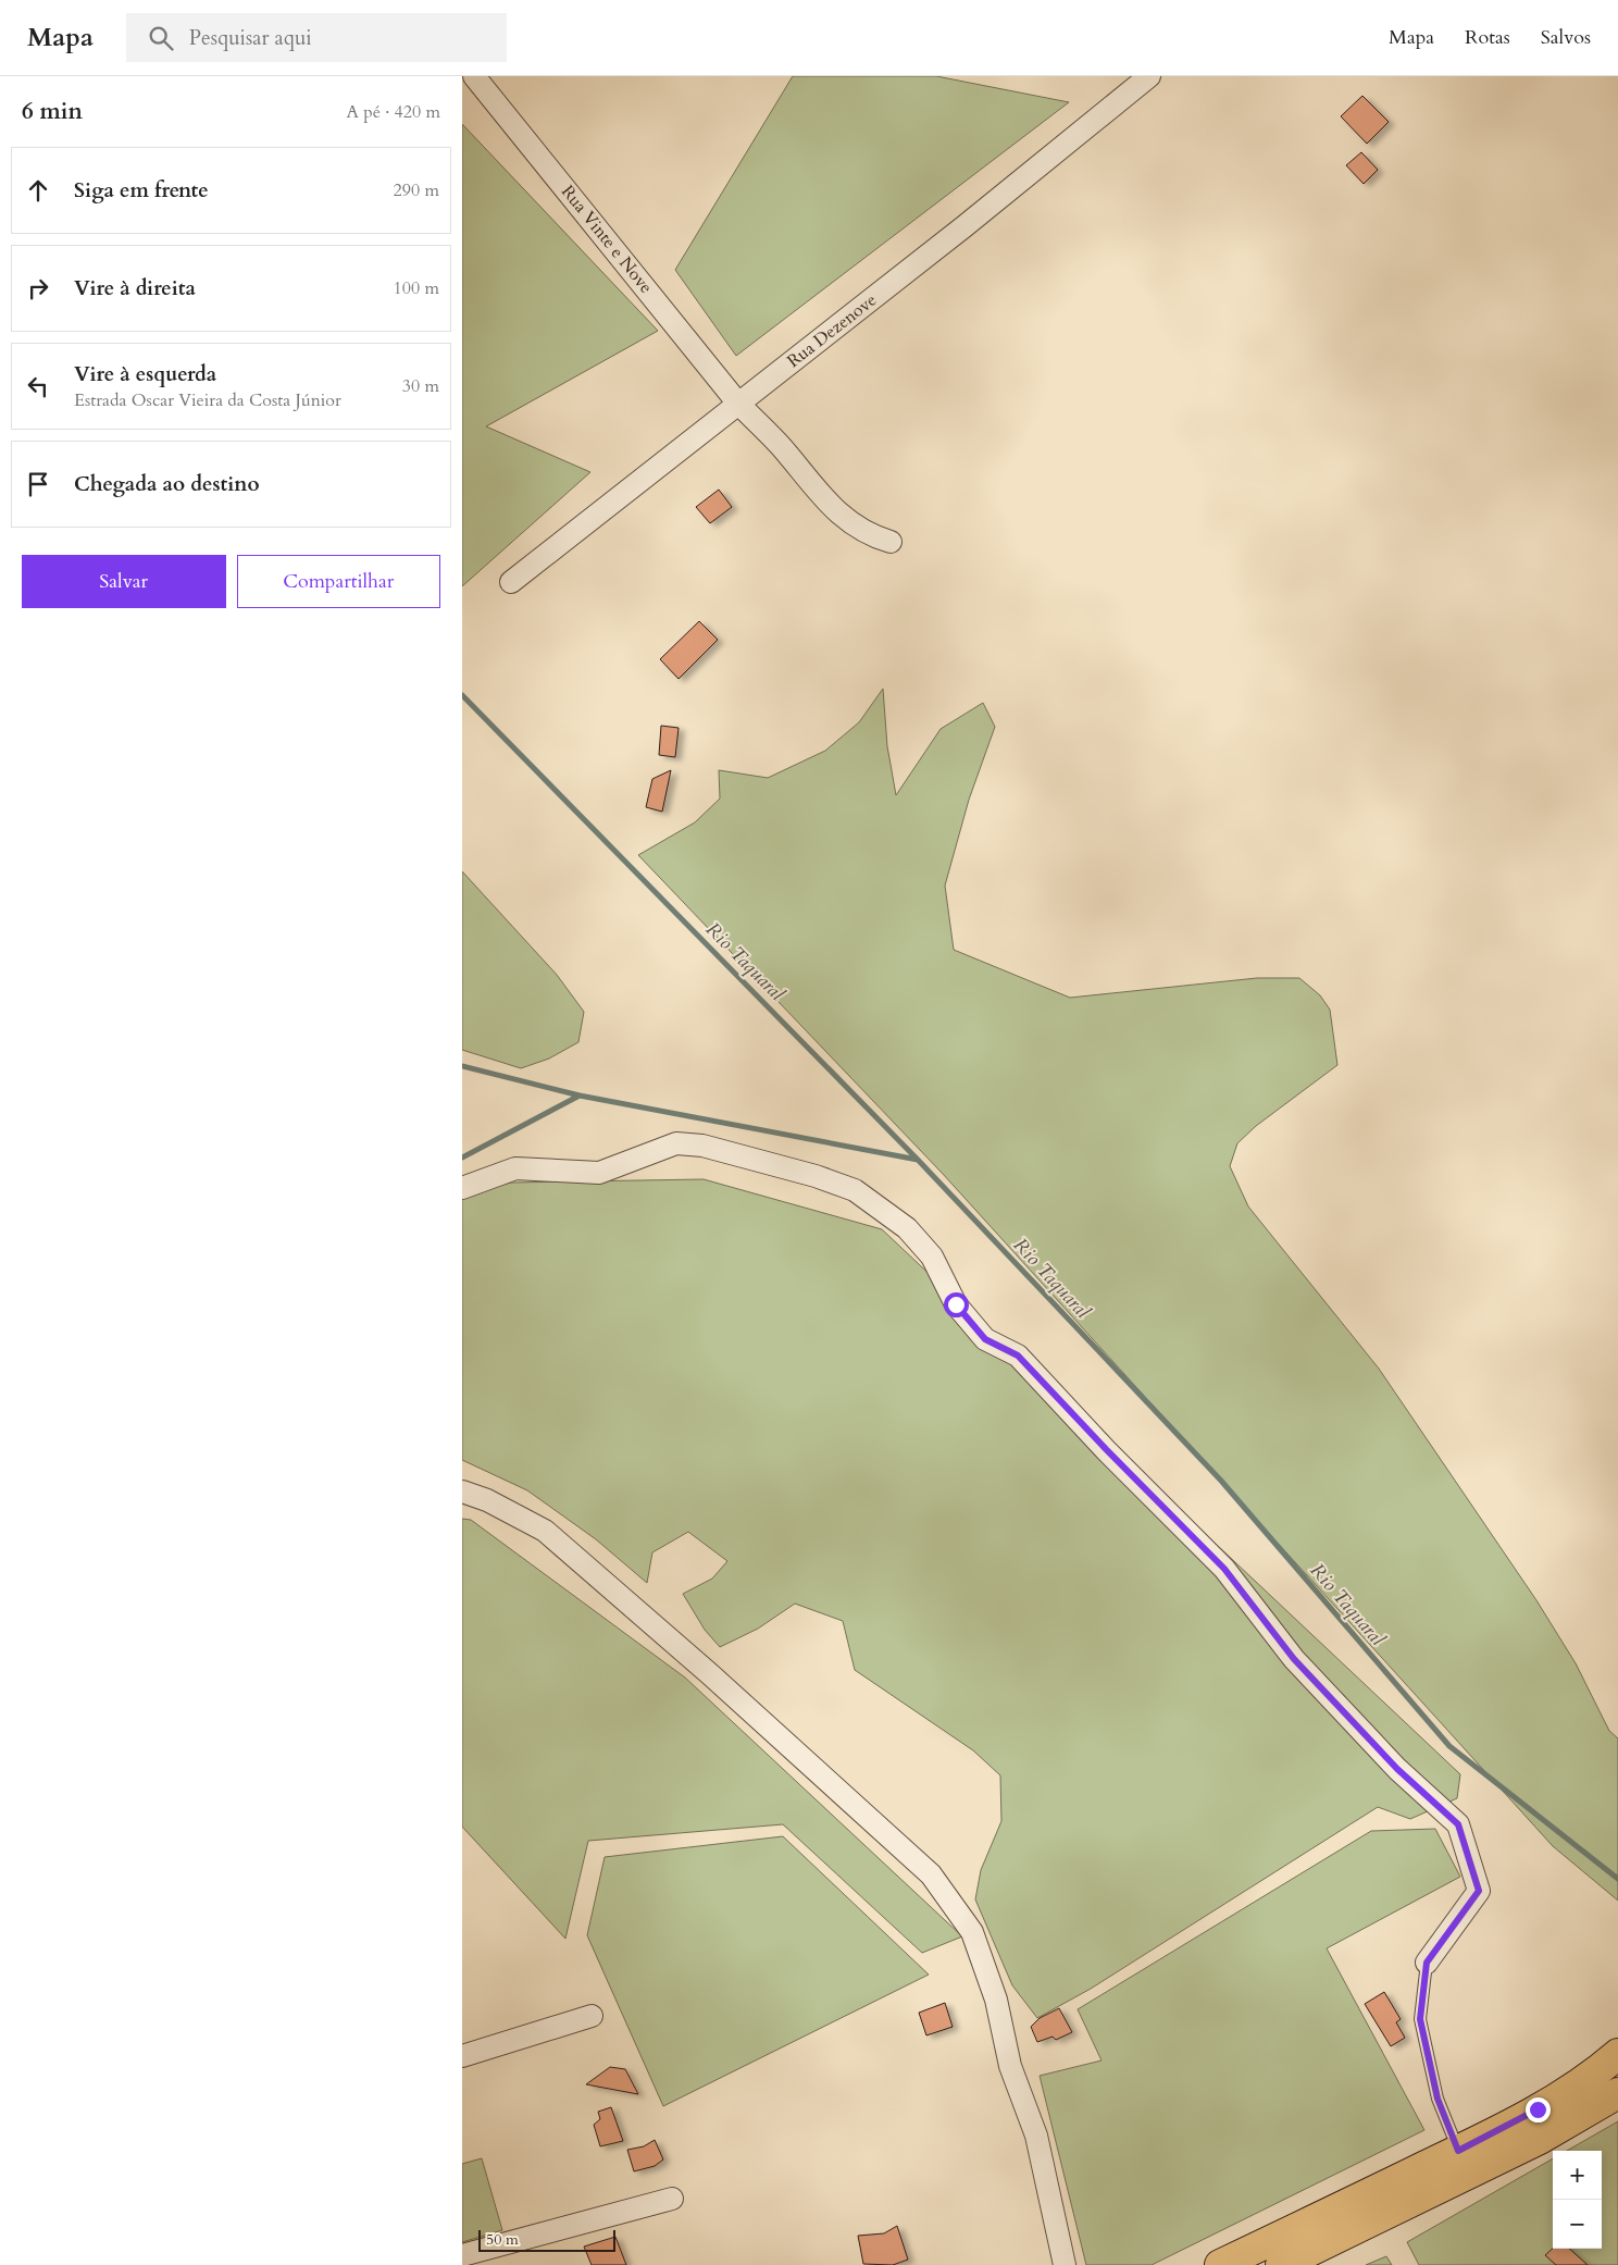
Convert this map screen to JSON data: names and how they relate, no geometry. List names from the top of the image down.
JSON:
{
  "streets": {
    "street": ["Rua Vinte e Nove", "Rua Dezenove"]
  },
  "crossings": [
    ["Rua Vinte e Nove", "Rua Dezenove"]
  ],
  "water": ["Rio Taquaral"],
  "scale_bar": "50 m",
  "page": {
    "header": "Mapa",
    "search": "Pesquisar aqui",
    "nav": ["Mapa", "Rotas", "Salvos"],
    "heading": ["6 min", "A pé · 420 m"],
    "list": [
      ["Siga em frente", "290 m"],
      ["Vire à direita", "100 m"],
      ["Vire à esquerda", "Estrada Oscar Vieira da Costa Júnior", "30 m"],
      "Chegada ao destino"
    ],
    "buttons": ["Salvar", "Compartilhar"],
    "map_buttons": ["+", "−"],
    "scale": "50 m"
  }
}
